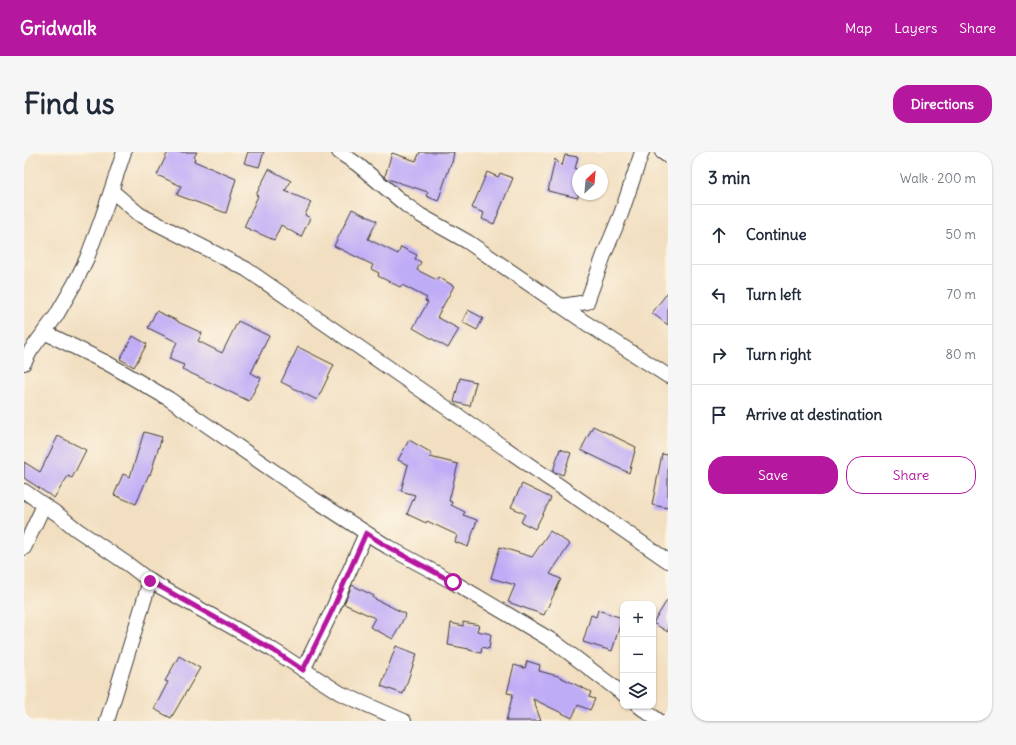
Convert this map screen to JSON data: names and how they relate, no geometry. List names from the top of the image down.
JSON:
{
  "north": "top right",
  "page": {
    "header": "Gridwalk",
    "nav": ["Map", "Layers", "Share"],
    "buttons": [
      "Directions",
      ["Save", "Share"]
    ],
    "title": "Find us",
    "heading": ["3 min", "Walk · 200 m"],
    "list": [
      ["Continue", "50 m"],
      ["Turn left", "70 m"],
      ["Turn right", "80 m"],
      "Arrive at destination"
    ],
    "map_buttons": ["+", "−"]
  }
}
